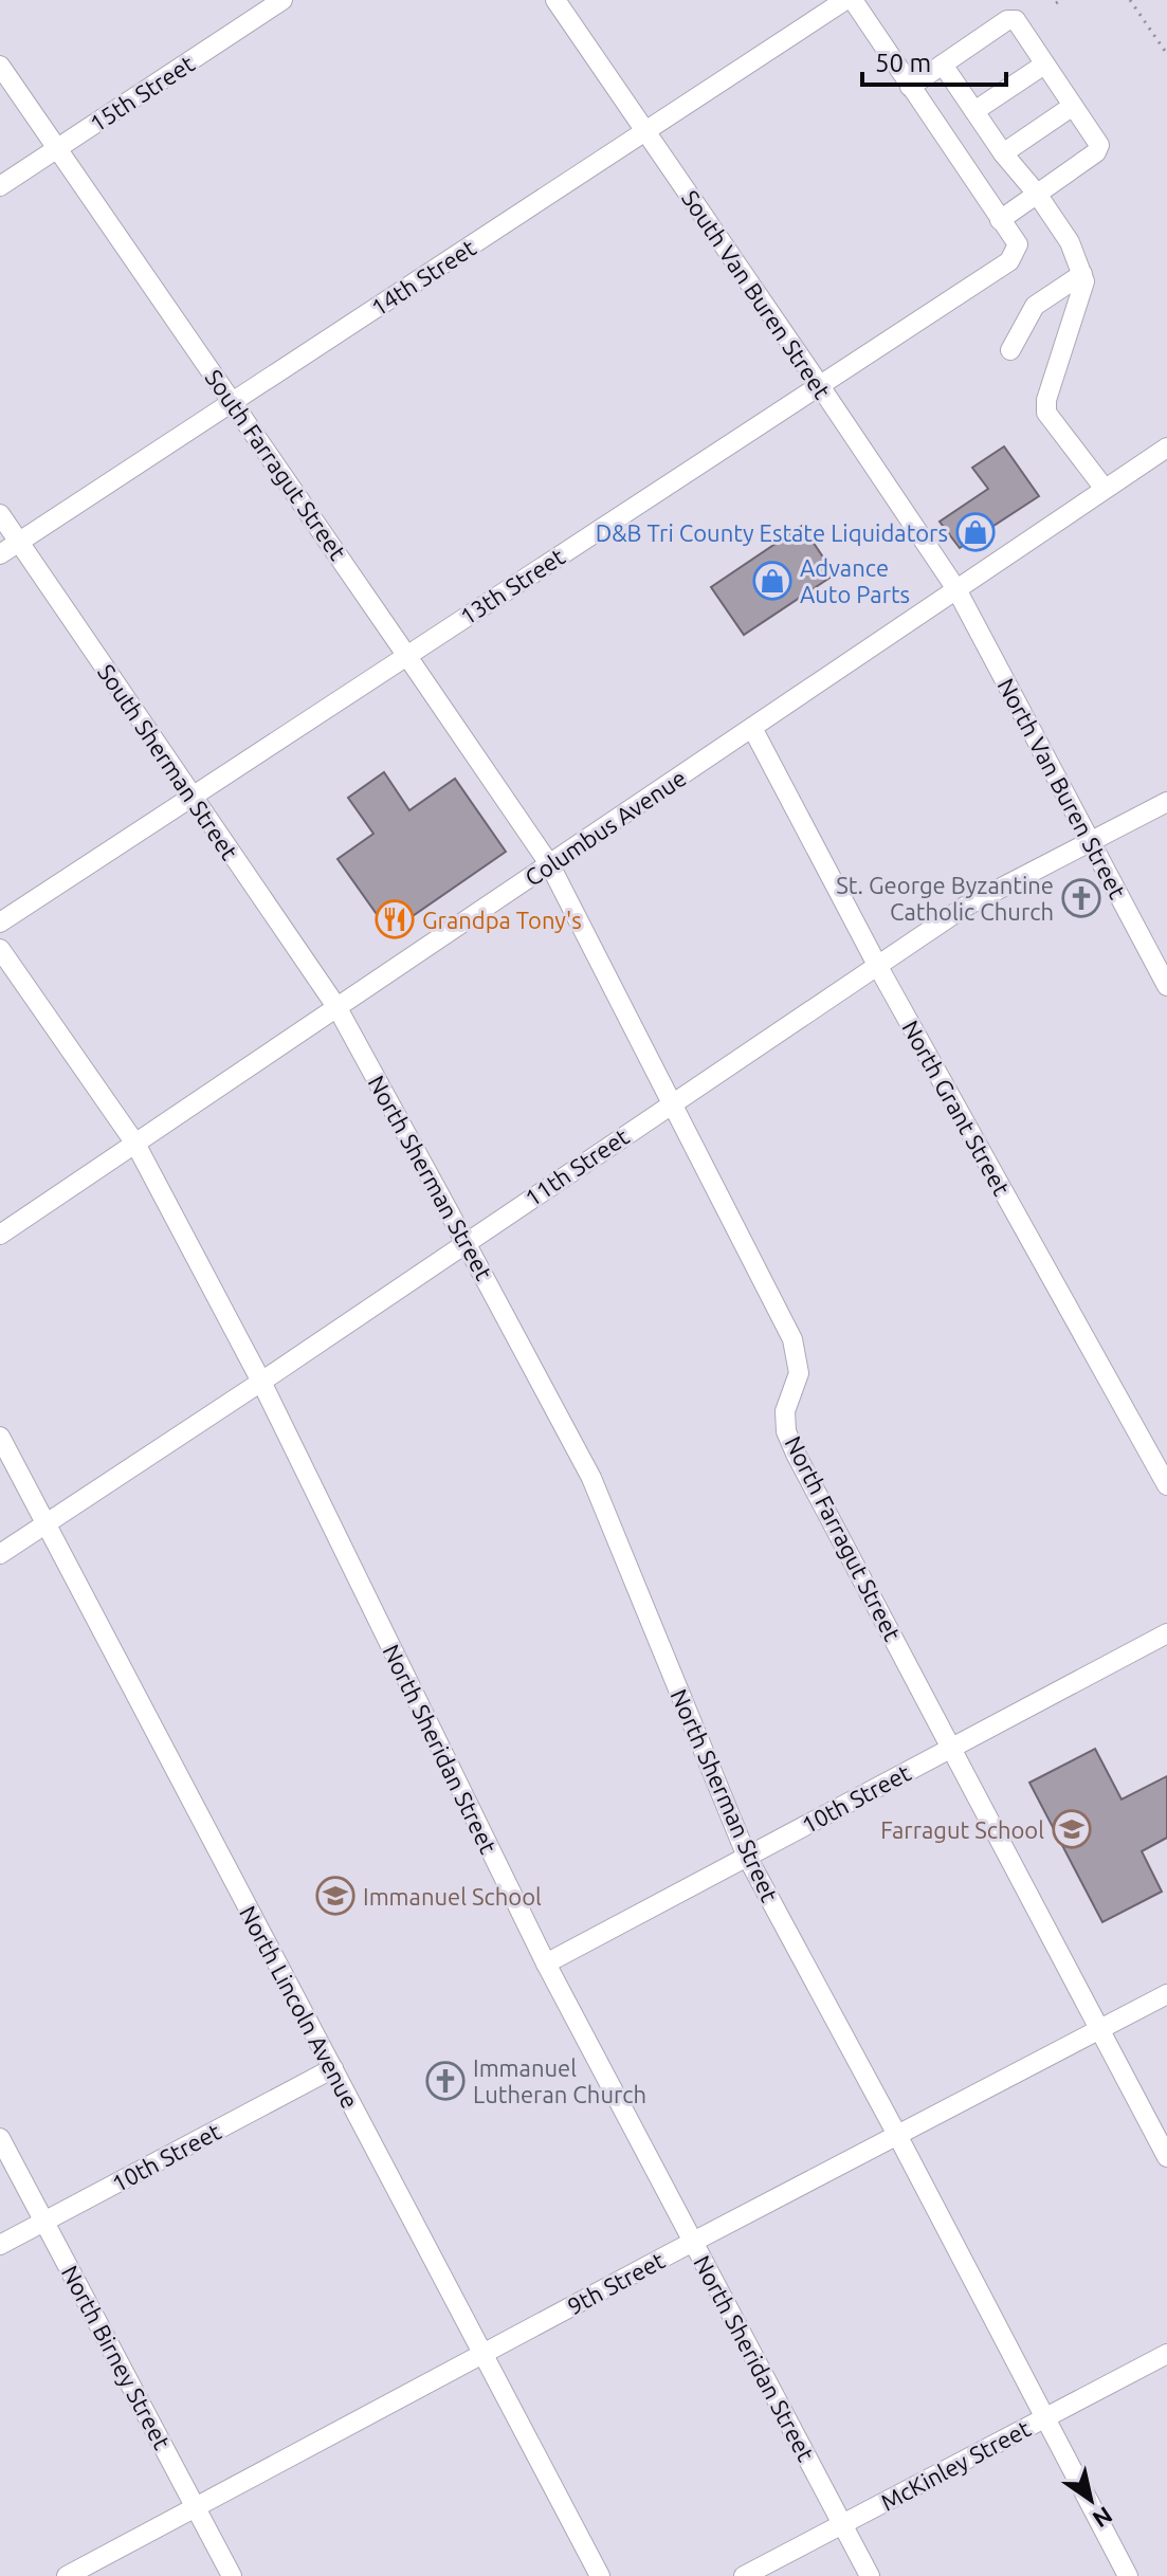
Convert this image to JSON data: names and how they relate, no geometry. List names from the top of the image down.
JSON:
{
  "streets": {
    "street": [
      "15th Street",
      "14th Street",
      "South Van Buren Street",
      "South Farragut Street",
      "13th Street",
      "South Sherman Street",
      "North Van Buren Street",
      "Columbus Avenue",
      "North Grant Street",
      "11th Street",
      "North Sherman Street",
      "North Farragut Street",
      "North Sheridan Street",
      "10th Street",
      "North Lincoln Avenue",
      "9th Street",
      "North Birney Street",
      "McKinley Street"
    ]
  },
  "crossings": [
    ["15th Street", "South Farragut Street"],
    ["14th Street", "South Van Buren Street"],
    ["14th Street", "South Farragut Street"],
    ["14th Street", "South Sherman Street"],
    ["South Van Buren Street", "13th Street"],
    ["South Van Buren Street", "North Van Buren Street"],
    ["South Van Buren Street", "Columbus Avenue"],
    ["South Farragut Street", "13th Street"],
    ["South Farragut Street", "Columbus Avenue"],
    ["South Farragut Street", "North Farragut Street"],
    ["13th Street", "South Sherman Street"],
    ["South Sherman Street", "Columbus Avenue"],
    ["South Sherman Street", "North Sherman Street"],
    ["North Van Buren Street", "Columbus Avenue"],
    ["North Van Buren Street", "11th Street"],
    ["Columbus Avenue", "North Grant Street"],
    ["Columbus Avenue", "North Sherman Street"],
    ["Columbus Avenue", "North Farragut Street"],
    ["Columbus Avenue", "North Sheridan Street"],
    ["North Grant Street", "11th Street"],
    ["11th Street", "North Sherman Street"],
    ["11th Street", "North Farragut Street"],
    ["11th Street", "North Sheridan Street"],
    ["11th Street", "North Lincoln Avenue"],
    ["North Sherman Street", "10th Street"],
    ["North Sherman Street", "9th Street"],
    ["North Sherman Street", "McKinley Street"],
    ["North Farragut Street", "10th Street"],
    ["North Farragut Street", "9th Street"],
    ["North Sheridan Street", "10th Street"],
    ["North Sheridan Street", "9th Street"],
    ["North Sheridan Street", "McKinley Street"],
    ["10th Street", "North Lincoln Avenue"],
    ["10th Street", "North Birney Street"],
    ["North Lincoln Avenue", "9th Street"],
    ["9th Street", "North Birney Street"]
  ],
  "places": {
    "shop": ["D&B Tri County Estate Liquidators", "Advance Auto Parts"],
    "church": ["St. George Byzantine Catholic Church", "Immanuel Lutheran Church"],
    "restaurant": ["Grandpa Tony's"],
    "school or university": ["Farragut School", "Immanuel School"]
  },
  "scale_bar": "50 m",
  "north": "bottom right"
}
